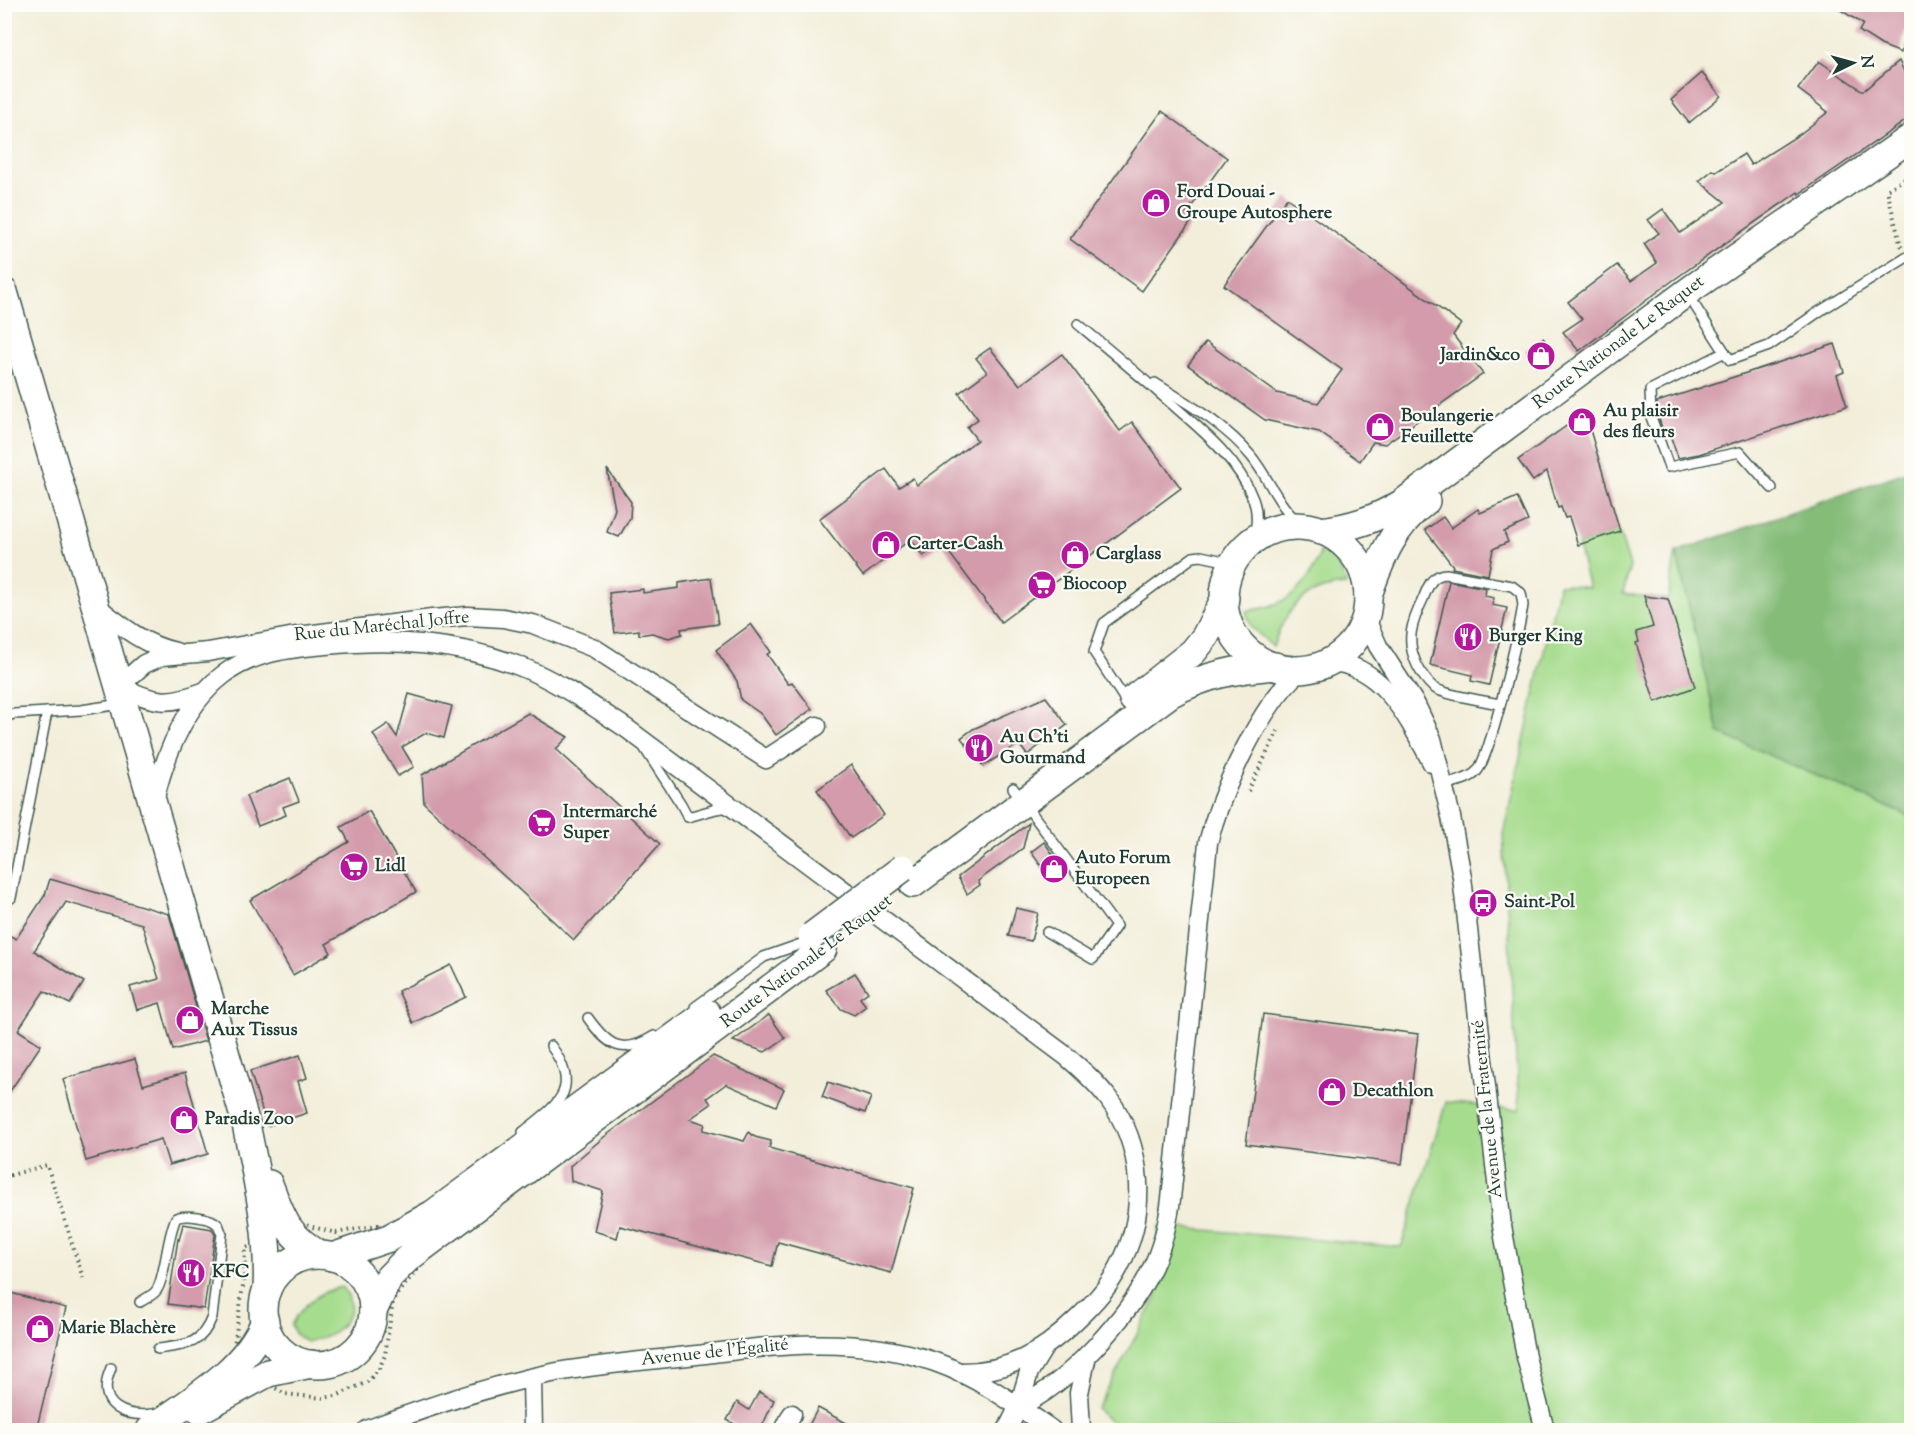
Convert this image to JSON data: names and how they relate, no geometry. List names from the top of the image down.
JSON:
{
  "streets": {
    "main road": ["Route Nationale Le Raquet"],
    "street": ["Rue du Maréchal Joffre", "Avenue de la Fraternité", "Avenue de l'Égalité"]
  },
  "crossings": [
    ["Route Nationale Le Raquet", "Avenue de la Fraternité"]
  ],
  "places": {
    "shop": [
      "Ford Douai - Groupe Autosphere",
      "Jardin&co",
      "Au plaisir des fleurs",
      "Boulangerie Feuillette",
      "Carter-Cash",
      "Carglass",
      "Auto Forum Europeen",
      "Marche Aux Tissus",
      "Decathlon",
      "Paradis Zoo",
      "Marie Blachère"
    ],
    "supermarket": ["Biocoop", "Intermarché Super", "Lidl"],
    "restaurant": ["Burger King", "Au Ch'ti Gourmand", "KFC"],
    "bus stop": ["Saint-Pol"]
  },
  "north": "right"
}
